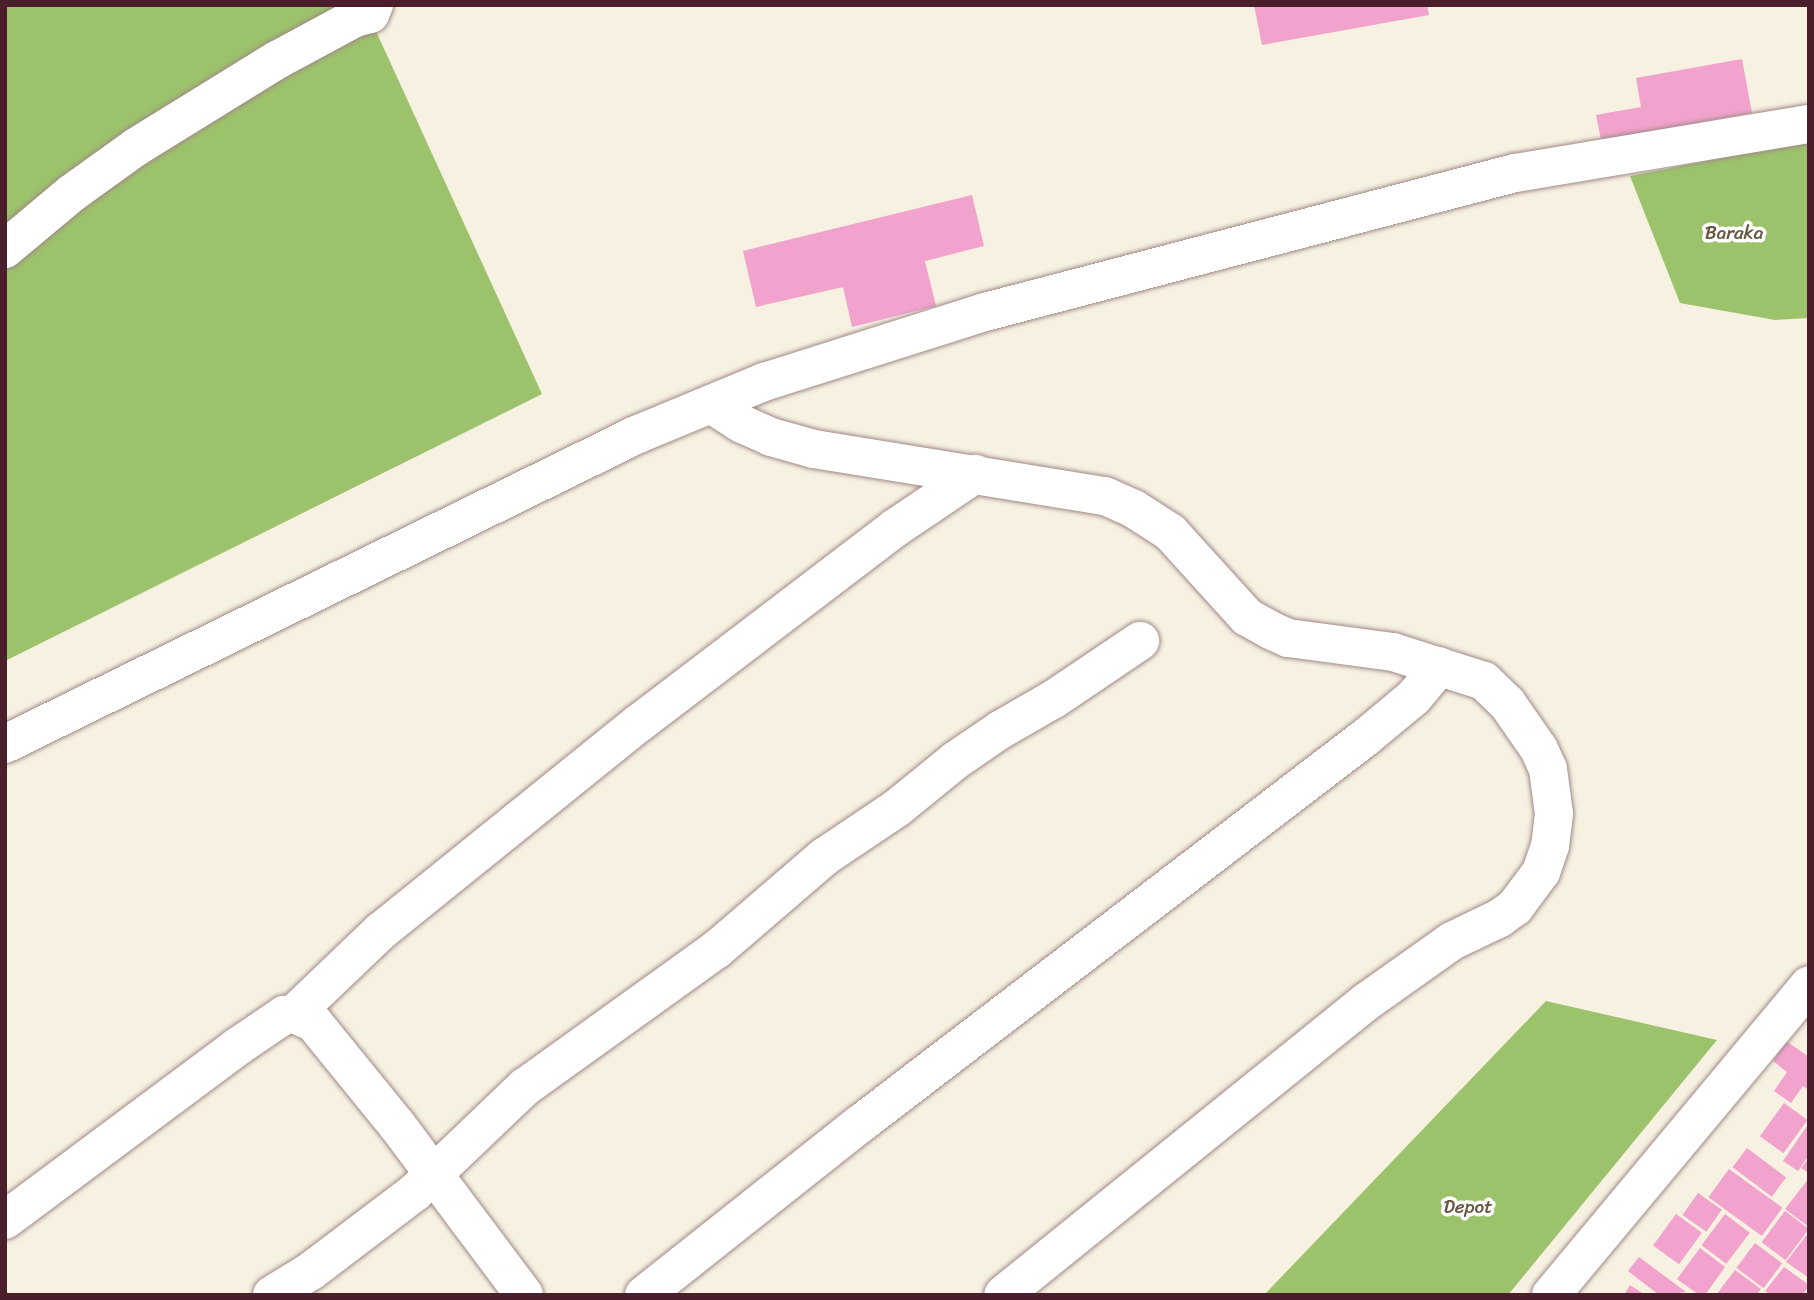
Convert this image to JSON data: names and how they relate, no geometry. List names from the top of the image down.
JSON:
{
  "parks": ["Baraka", "Depot"]
}
